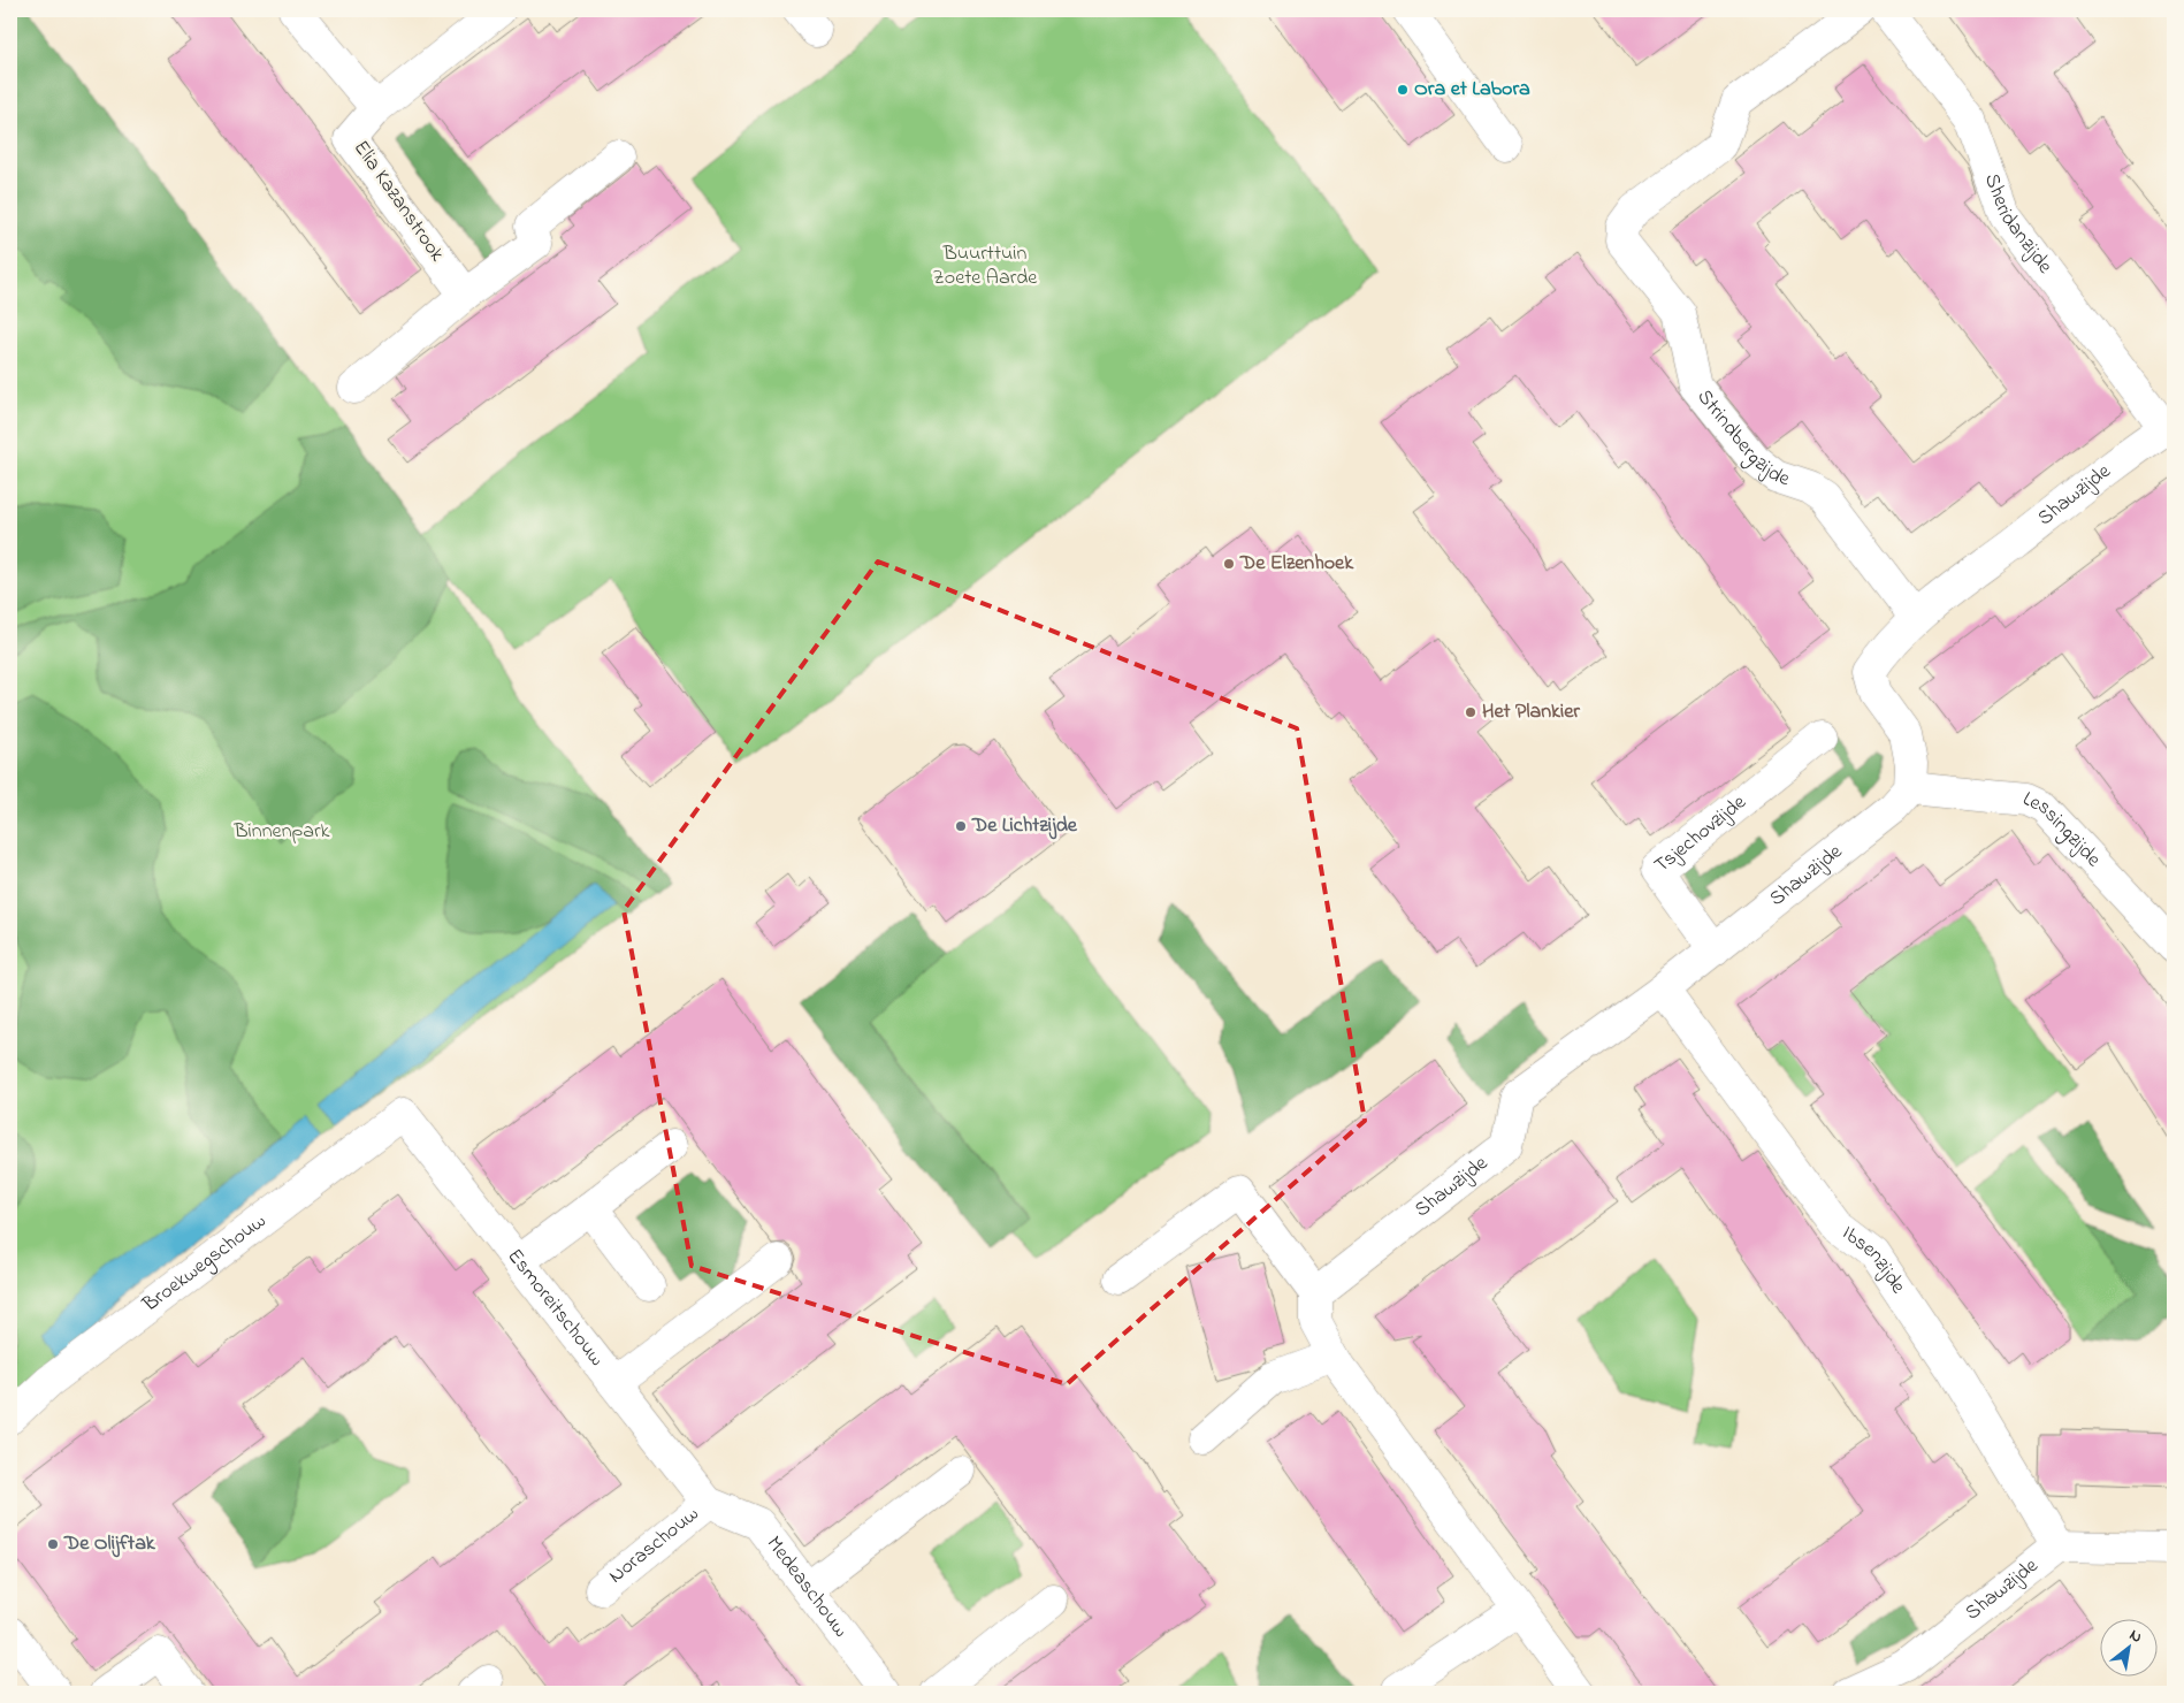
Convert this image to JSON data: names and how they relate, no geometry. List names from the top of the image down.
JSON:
{
  "streets": {
    "street": [
      "Elia Kazanstrook",
      "Sheridanzijde",
      "Strindbergzijde",
      "Shawzijde",
      "Tsjechovzijde",
      "Lessingzijde",
      "Ibsenzijde",
      "Broekwegschouw",
      "Esmoreitschouw",
      "Noraschouw",
      "Medeaschouw"
    ]
  },
  "crossings": [
    ["Sheridanzijde", "Shawzijde"],
    ["Strindbergzijde", "Shawzijde"],
    ["Shawzijde", "Tsjechovzijde"],
    ["Shawzijde", "Lessingzijde"],
    ["Shawzijde", "Ibsenzijde"],
    ["Broekwegschouw", "Esmoreitschouw"],
    ["Esmoreitschouw", "Noraschouw"],
    ["Esmoreitschouw", "Medeaschouw"],
    ["Noraschouw", "Medeaschouw"]
  ],
  "parks": ["Buurttuin Zoete Aarde", "Binnenpark"],
  "places": [
    "Ora et Labora",
    "De Elzenhoek",
    "Het Plankier",
    "De Lichtzijde",
    "De Olijftak"
  ],
  "north": "top right"
}
